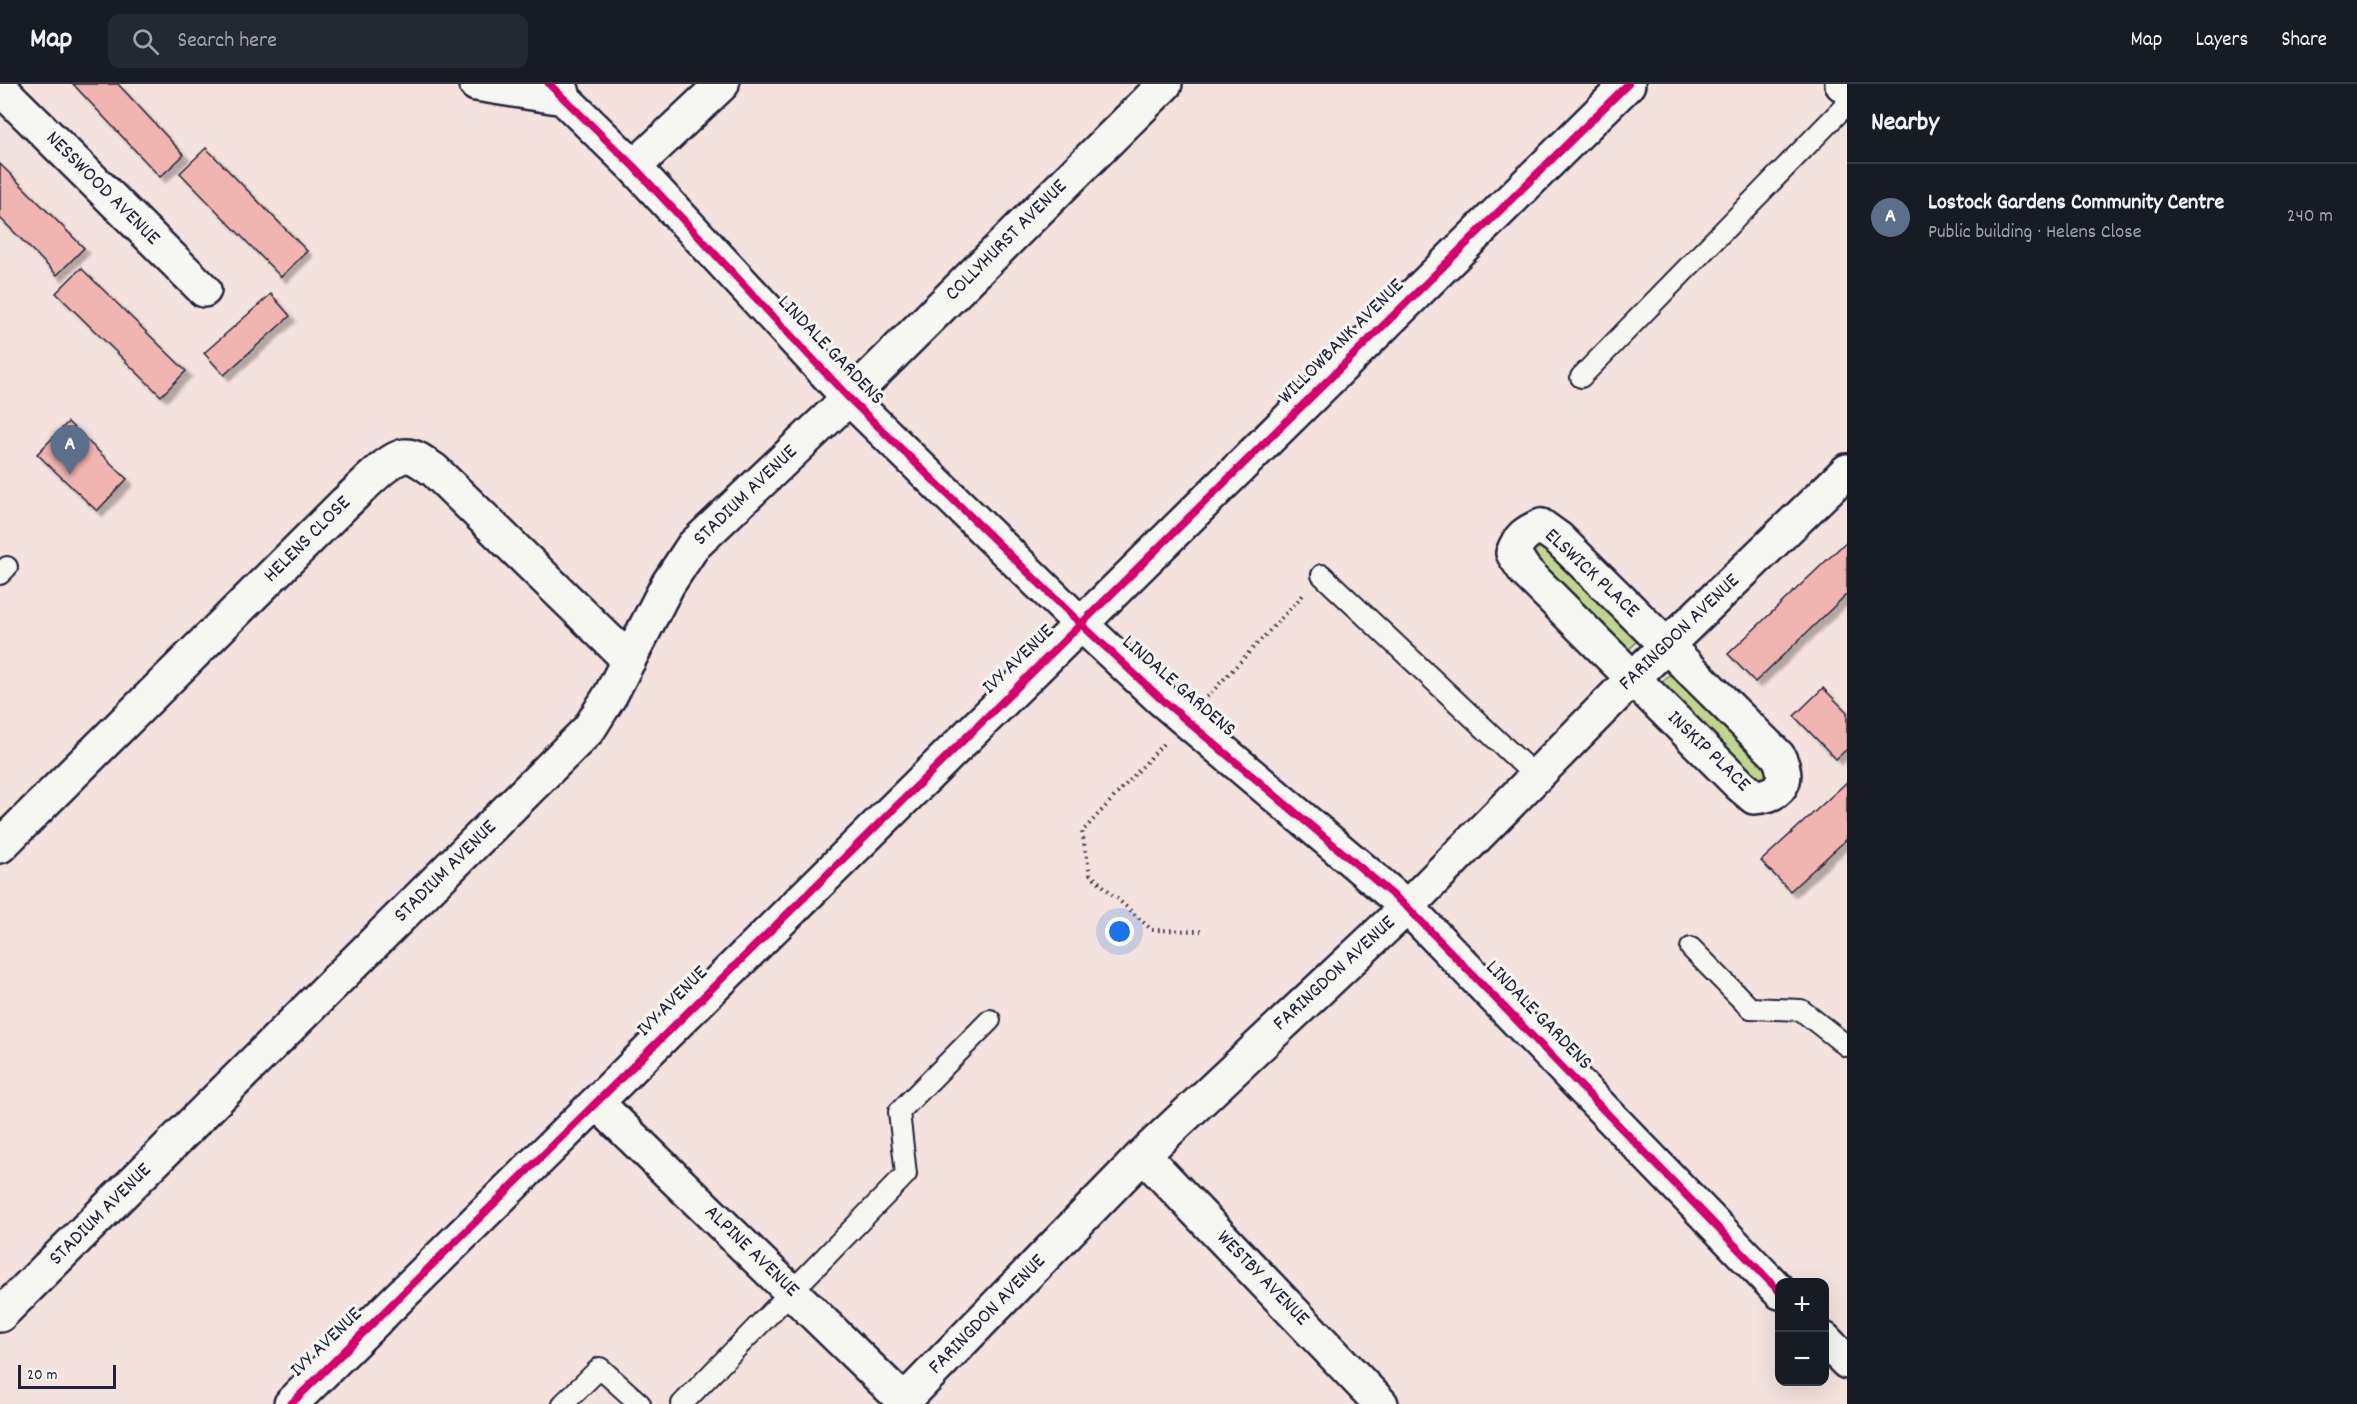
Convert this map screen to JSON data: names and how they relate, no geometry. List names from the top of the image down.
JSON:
{
  "streets": {
    "street": [
      "NESSWOOD AVENUE",
      "COLLYHURST AVENUE",
      "WILLOWBANK AVENUE",
      "LINDALE GARDENS",
      "STADIUM AVENUE",
      "HELENS CLOSE",
      "ELSWICK PLACE",
      "FARINGDON AVENUE",
      "IVY AVENUE",
      "INSKIP PLACE",
      "ALPINE AVENUE",
      "WESTBY AVENUE"
    ]
  },
  "crossings": [
    ["COLLYHURST AVENUE", "LINDALE GARDENS"],
    ["COLLYHURST AVENUE", "STADIUM AVENUE"],
    ["WILLOWBANK AVENUE", "LINDALE GARDENS"],
    ["WILLOWBANK AVENUE", "IVY AVENUE"],
    ["LINDALE GARDENS", "STADIUM AVENUE"],
    ["LINDALE GARDENS", "FARINGDON AVENUE"],
    ["LINDALE GARDENS", "IVY AVENUE"],
    ["STADIUM AVENUE", "HELENS CLOSE"],
    ["ELSWICK PLACE", "FARINGDON AVENUE"],
    ["ELSWICK PLACE", "INSKIP PLACE"],
    ["FARINGDON AVENUE", "INSKIP PLACE"],
    ["FARINGDON AVENUE", "ALPINE AVENUE"],
    ["FARINGDON AVENUE", "WESTBY AVENUE"],
    ["IVY AVENUE", "ALPINE AVENUE"]
  ],
  "scale_bar": "20 m",
  "page": {
    "header": "Map",
    "search": "Search here",
    "nav": ["Map", "Layers", "Share"],
    "heading": "Nearby",
    "list": [
      {
        "mark": "A",
        "name": "Lostock Gardens Community Centre",
        "note": "Public building · Helens Close",
        "value": "240 m"
      }
    ],
    "pins": "A",
    "map_buttons": ["+", "−"],
    "scale": "20 m"
  }
}
